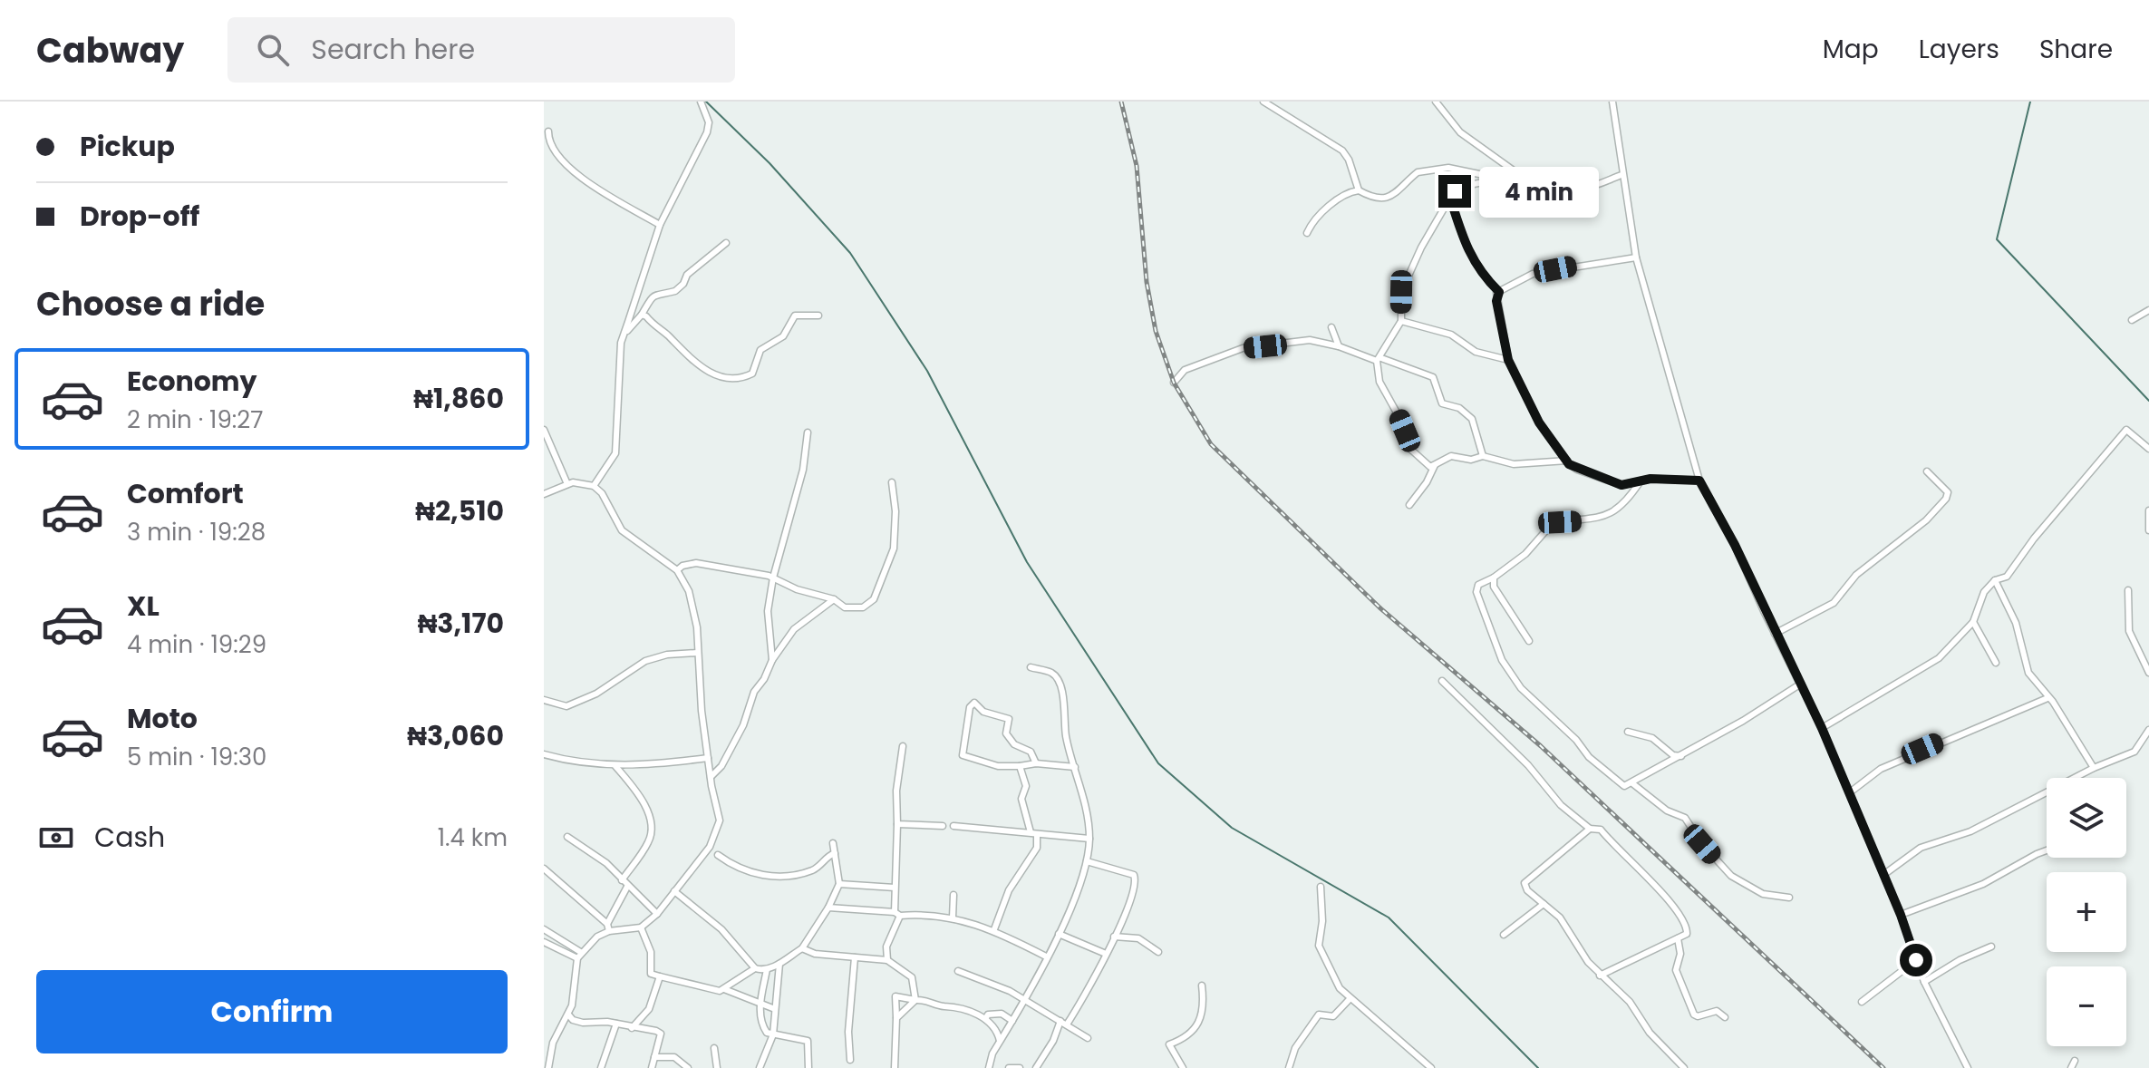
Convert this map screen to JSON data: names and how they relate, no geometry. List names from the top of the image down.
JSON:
{
  "page": {
    "header": "Cabway",
    "search": "Search here",
    "nav": ["Map", "Layers", "Share"],
    "banner": ["Pickup", "Drop-off"],
    "bubble": "4 min",
    "heading": "Choose a ride",
    "list": [
      {
        "name": "Economy",
        "note": "2 min · 19:27",
        "value": "₦1,860"
      },
      {
        "name": "Comfort",
        "note": "3 min · 19:28",
        "value": "₦2,510"
      },
      {
        "name": "XL",
        "note": "4 min · 19:29",
        "value": "₦3,170"
      },
      {
        "name": "Moto",
        "note": "5 min · 19:30",
        "value": "₦3,060"
      }
    ],
    "map_buttons": ["+", "−"],
    "pay": ["Cash", "1.4 km"],
    "buttons": "Confirm"
  }
}
